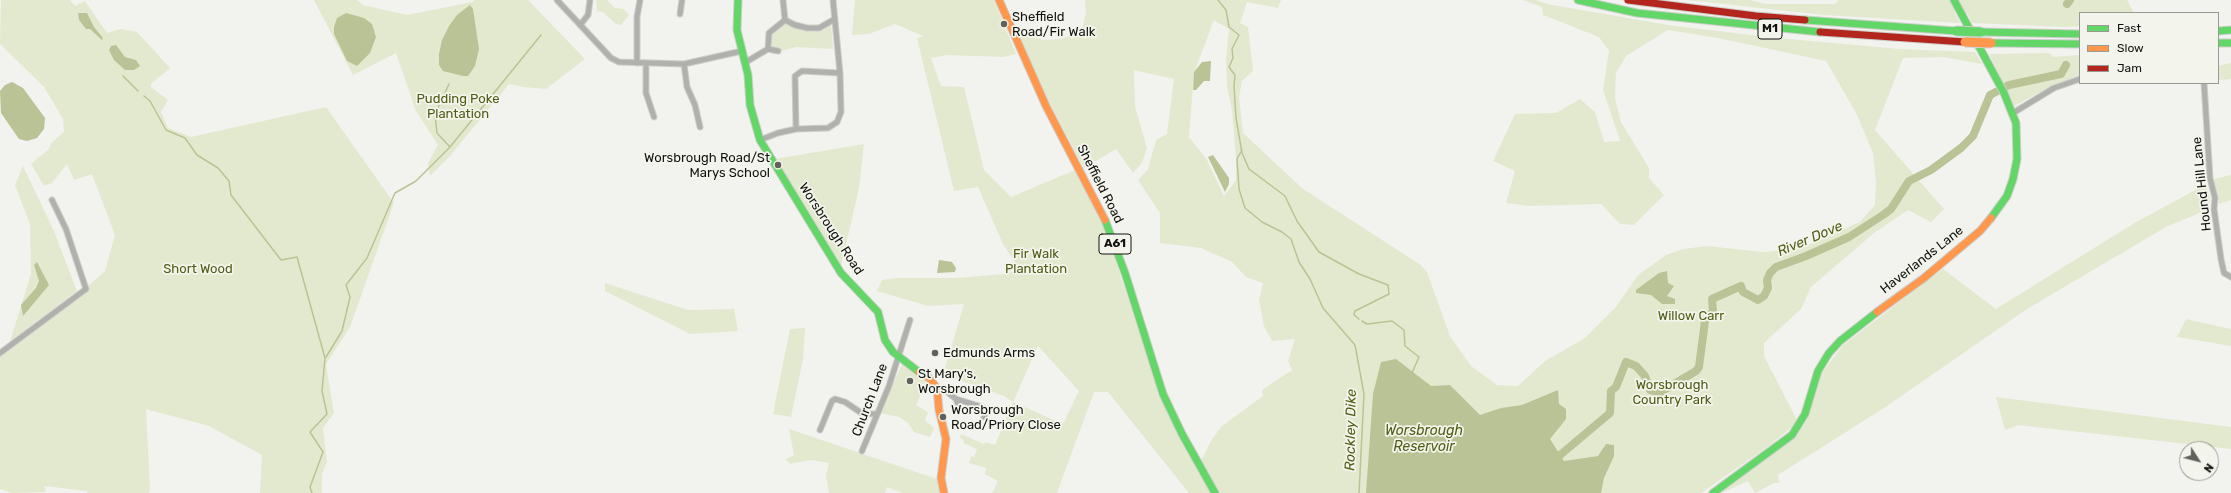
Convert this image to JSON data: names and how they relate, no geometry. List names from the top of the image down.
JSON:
{
  "streets": {
    "main road": [
      "M1",
      "Sheffield Road",
      "Worsbrough Road",
      "A61",
      "Haverlands Lane"
    ],
    "street": ["Hound Hill Lane", "Church Lane"]
  },
  "crossings": [
    ["Worsbrough Road", "Church Lane"]
  ],
  "water": ["River Dove", "Rockley Dike", "Worsbrough Reservoir"],
  "parks": [
    "Pudding Poke Plantation",
    "Fir Walk Plantation",
    "Short Wood",
    "Willow Carr",
    "Worsbrough Country Park"
  ],
  "places": [
    "Sheffield Road/Fir Walk",
    "Worsbrough Road/St Marys School",
    "Edmunds Arms",
    "St Mary's, Worsbrough",
    "Worsbrough Road/Priory Close"
  ],
  "legend": ["Fast", "Slow", "Jam"],
  "north": "bottom right"
}
